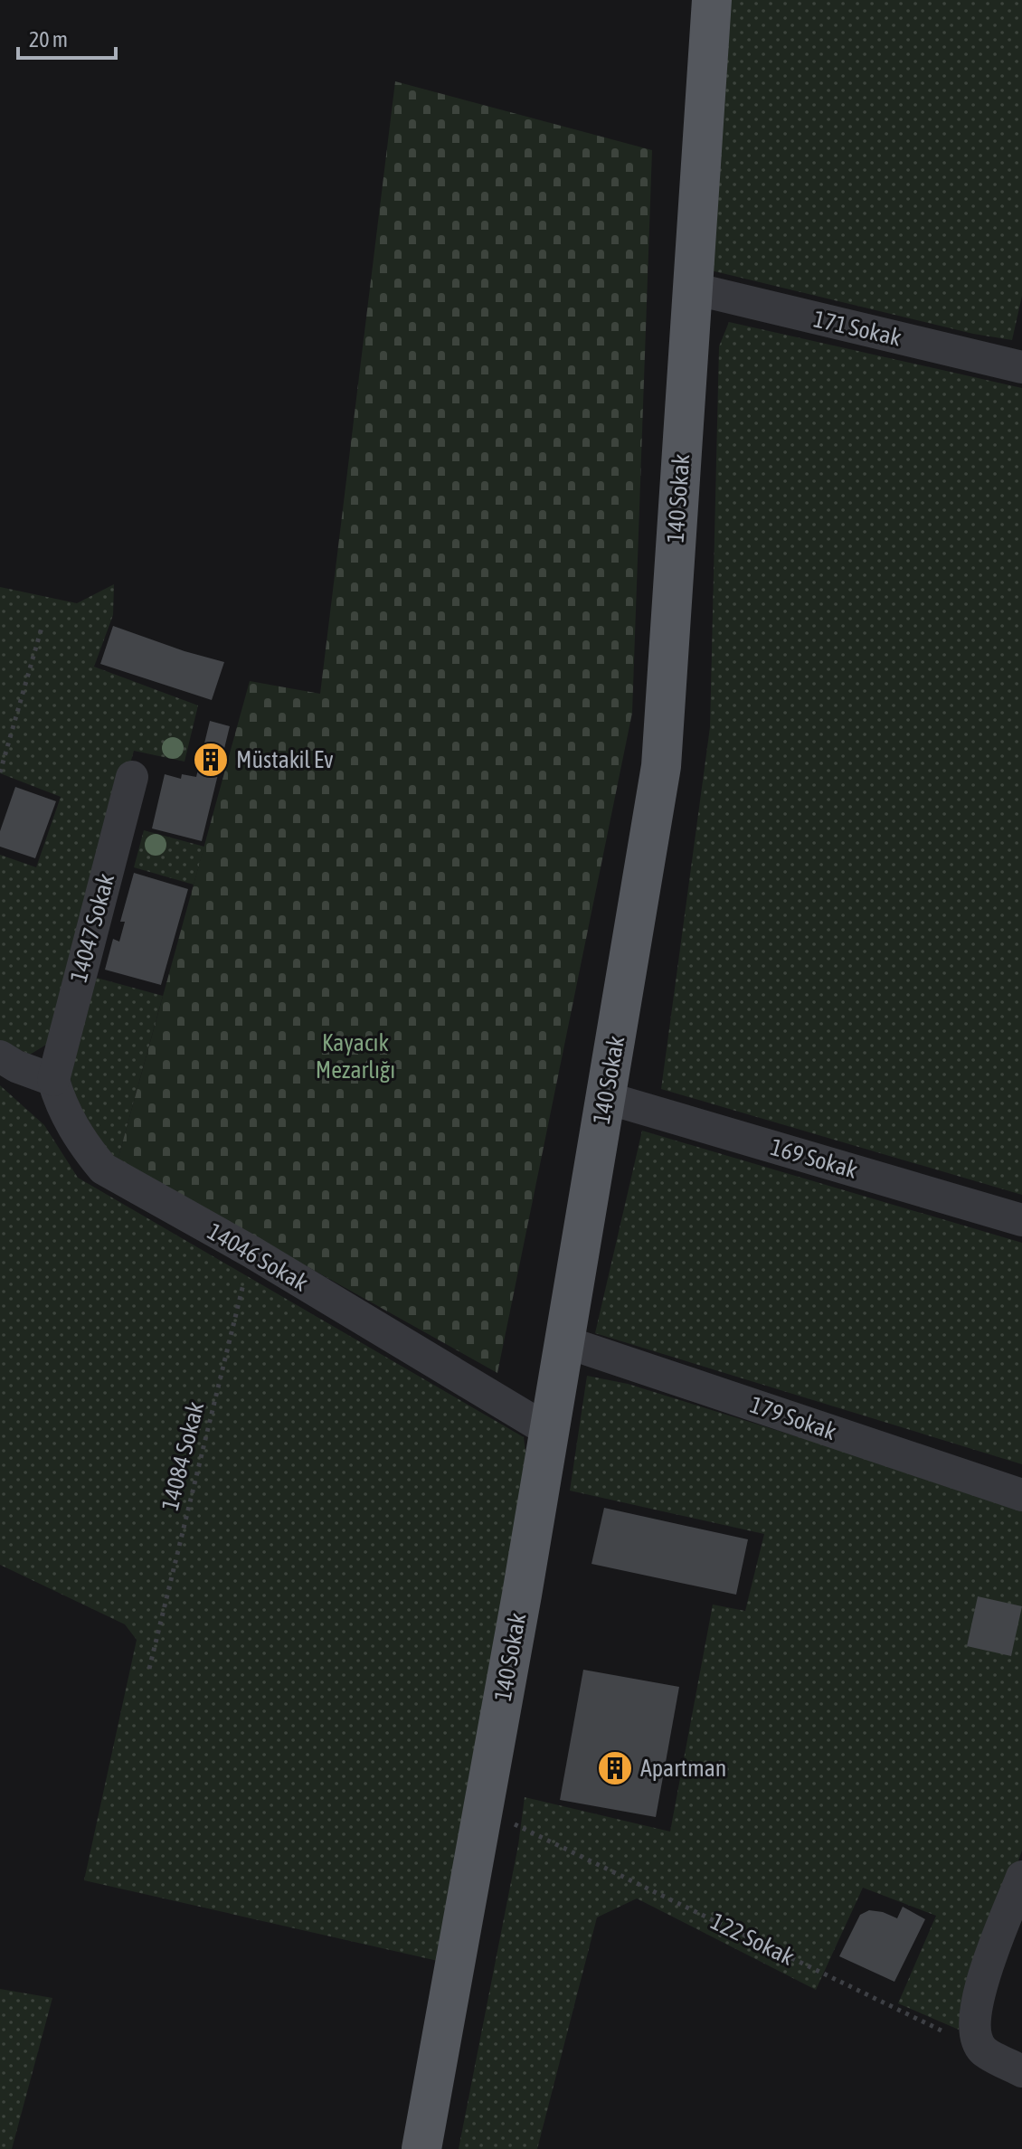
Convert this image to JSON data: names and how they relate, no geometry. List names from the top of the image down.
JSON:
{
  "streets": {
    "main road": ["140 Sokak"],
    "street": [
      "171 Sokak",
      "14047 Sokak",
      "169 Sokak",
      "14046 Sokak",
      "179 Sokak"
    ],
    "path": ["14084 Sokak", "122 Sokak"]
  },
  "crossings": [
    ["171 Sokak", "140 Sokak"],
    ["140 Sokak", "169 Sokak"],
    ["140 Sokak", "14046 Sokak"],
    ["140 Sokak", "179 Sokak"],
    ["140 Sokak", "122 Sokak"],
    ["14047 Sokak", "14046 Sokak"],
    ["14046 Sokak", "14084 Sokak"]
  ],
  "parks": ["Kayacık Mezarlığı"],
  "places": {
    "building": ["Müstakil Ev", "Apartman"]
  },
  "scale_bar": "20 m"
}
